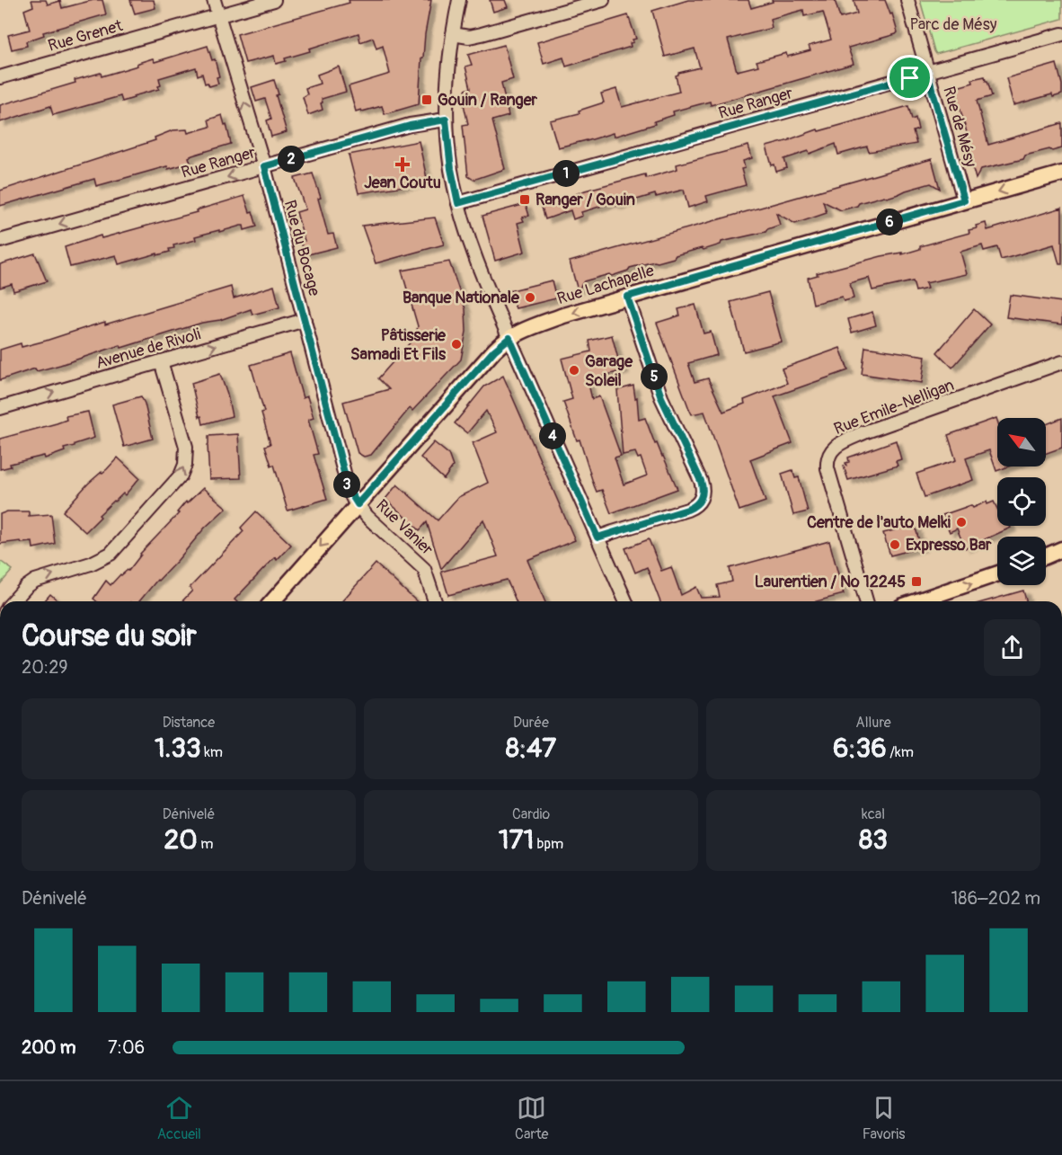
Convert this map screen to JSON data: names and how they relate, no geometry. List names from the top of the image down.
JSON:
{
  "streets": {
    "main road": ["Rue Lachapelle"],
    "street": [
      "Rue Grenet",
      "Rue Ranger",
      "Rue de Mésy",
      "Rue du Bocage",
      "Avenue de Rivoli",
      "Rue Emile-Nelligan",
      "Rue Vanier"
    ]
  },
  "crossings": [
    ["Rue Grenet", "Rue du Bocage"],
    ["Rue Ranger", "Rue de Mésy"],
    ["Rue Ranger", "Rue du Bocage"],
    ["Rue de Mésy", "Rue Lachapelle"],
    ["Rue du Bocage", "Rue Lachapelle"],
    ["Rue du Bocage", "Avenue de Rivoli"],
    ["Rue du Bocage", "Rue Vanier"],
    ["Rue Lachapelle", "Rue Vanier"]
  ],
  "one_way": ["Rue Lachapelle", "Avenue de Rivoli"],
  "parks": ["Parc de Mésy"],
  "places": {
    "transit": ["Gouin / Ranger", "Ranger / Gouin", "Laurentien / No 12245"],
    "health": ["Jean Coutu"],
    "other": [
      "Banque Nationale",
      "Pâtisserie Samadi Et Fils",
      "Garage Soleil",
      "Centre de l'auto Melki",
      "Expresso Bar"
    ]
  },
  "north": "top left",
  "page": {
    "pins": [
      "2",
      "1",
      "6",
      "5",
      "4",
      "3"
    ],
    "heading": ["Course du soir", "20:29"],
    "stats": [
      ["Distance", "1.33 km"],
      ["Durée", "8:47"],
      ["Allure", "6:36 /km"],
      ["Dénivelé", "20 m"],
      ["Cardio", "171 bpm"],
      ["kcal", "83"]
    ],
    "chart": ["Dénivelé", "186–202 m"],
    "list": [
      {
        "name": "200 m",
        "note": "7:06"
      }
    ],
    "tabs": ["Accueil", "Carte", "Favoris"]
  }
}
